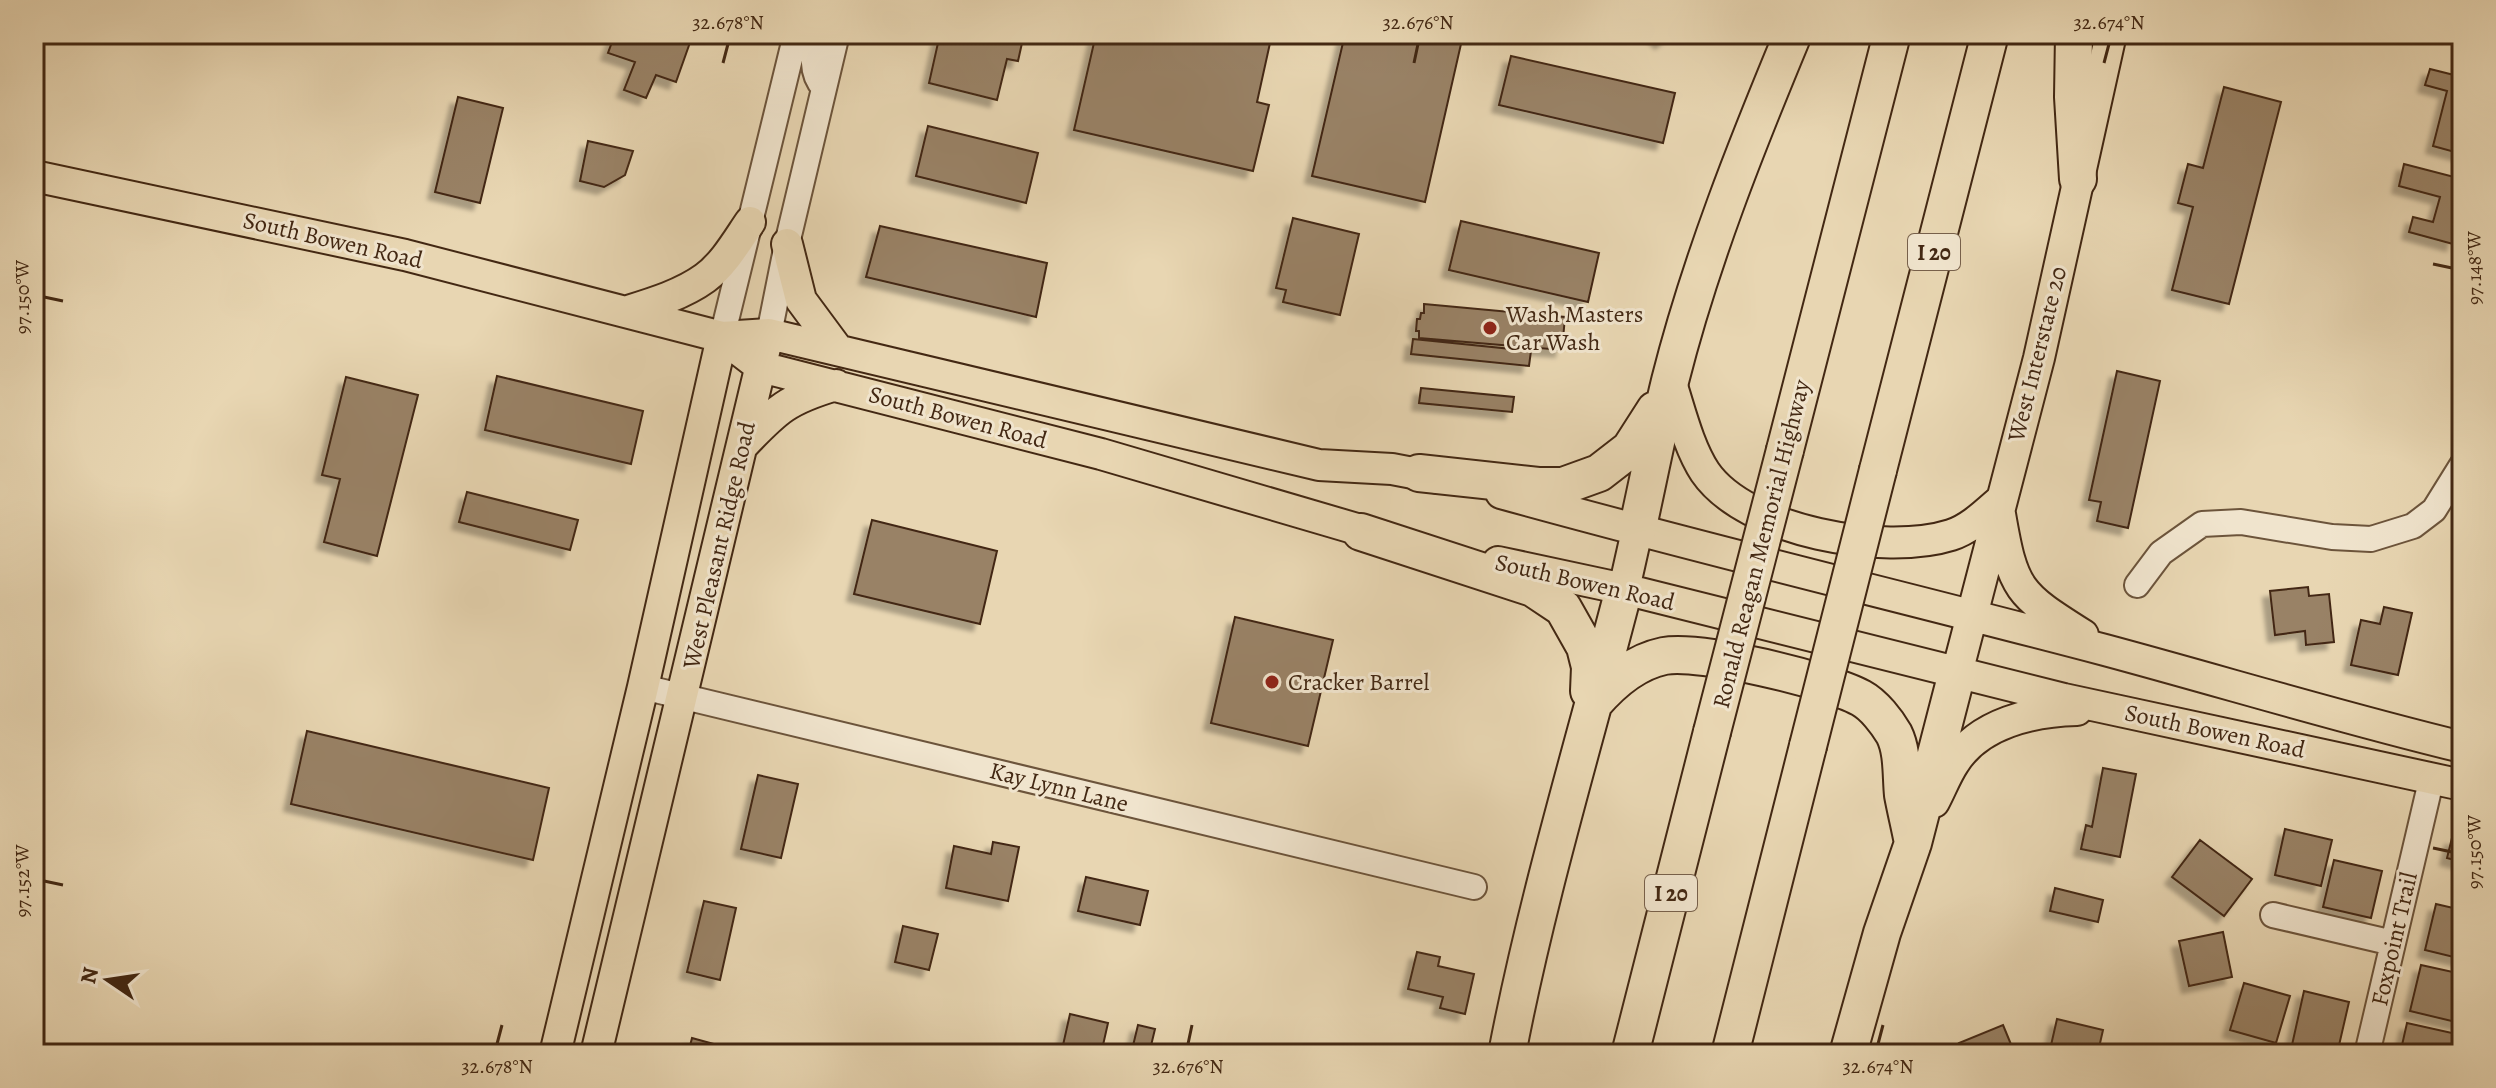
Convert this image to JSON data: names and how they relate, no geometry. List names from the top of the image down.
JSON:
{
  "streets": {
    "highway": ["I 20", "Ronald Reagan Memorial Highway"],
    "main road": ["South Bowen Road", "West Interstate 20", "West Pleasant Ridge Road"],
    "street": ["Kay Lynn Lane", "Foxpoint Trail"]
  },
  "crossings": [
    ["South Bowen Road", "West Interstate 20"],
    ["South Bowen Road", "West Pleasant Ridge Road"],
    ["South Bowen Road", "Foxpoint Trail"],
    ["West Pleasant Ridge Road", "Kay Lynn Lane"]
  ],
  "places": ["Wash Masters Car Wash", "Cracker Barrel"],
  "north": "left",
  "coordinates": [
    "32.678°N",
    "32.676°N",
    "32.674°N",
    "97.148°W",
    "97.150°W",
    "97.152°W"
  ]
}
